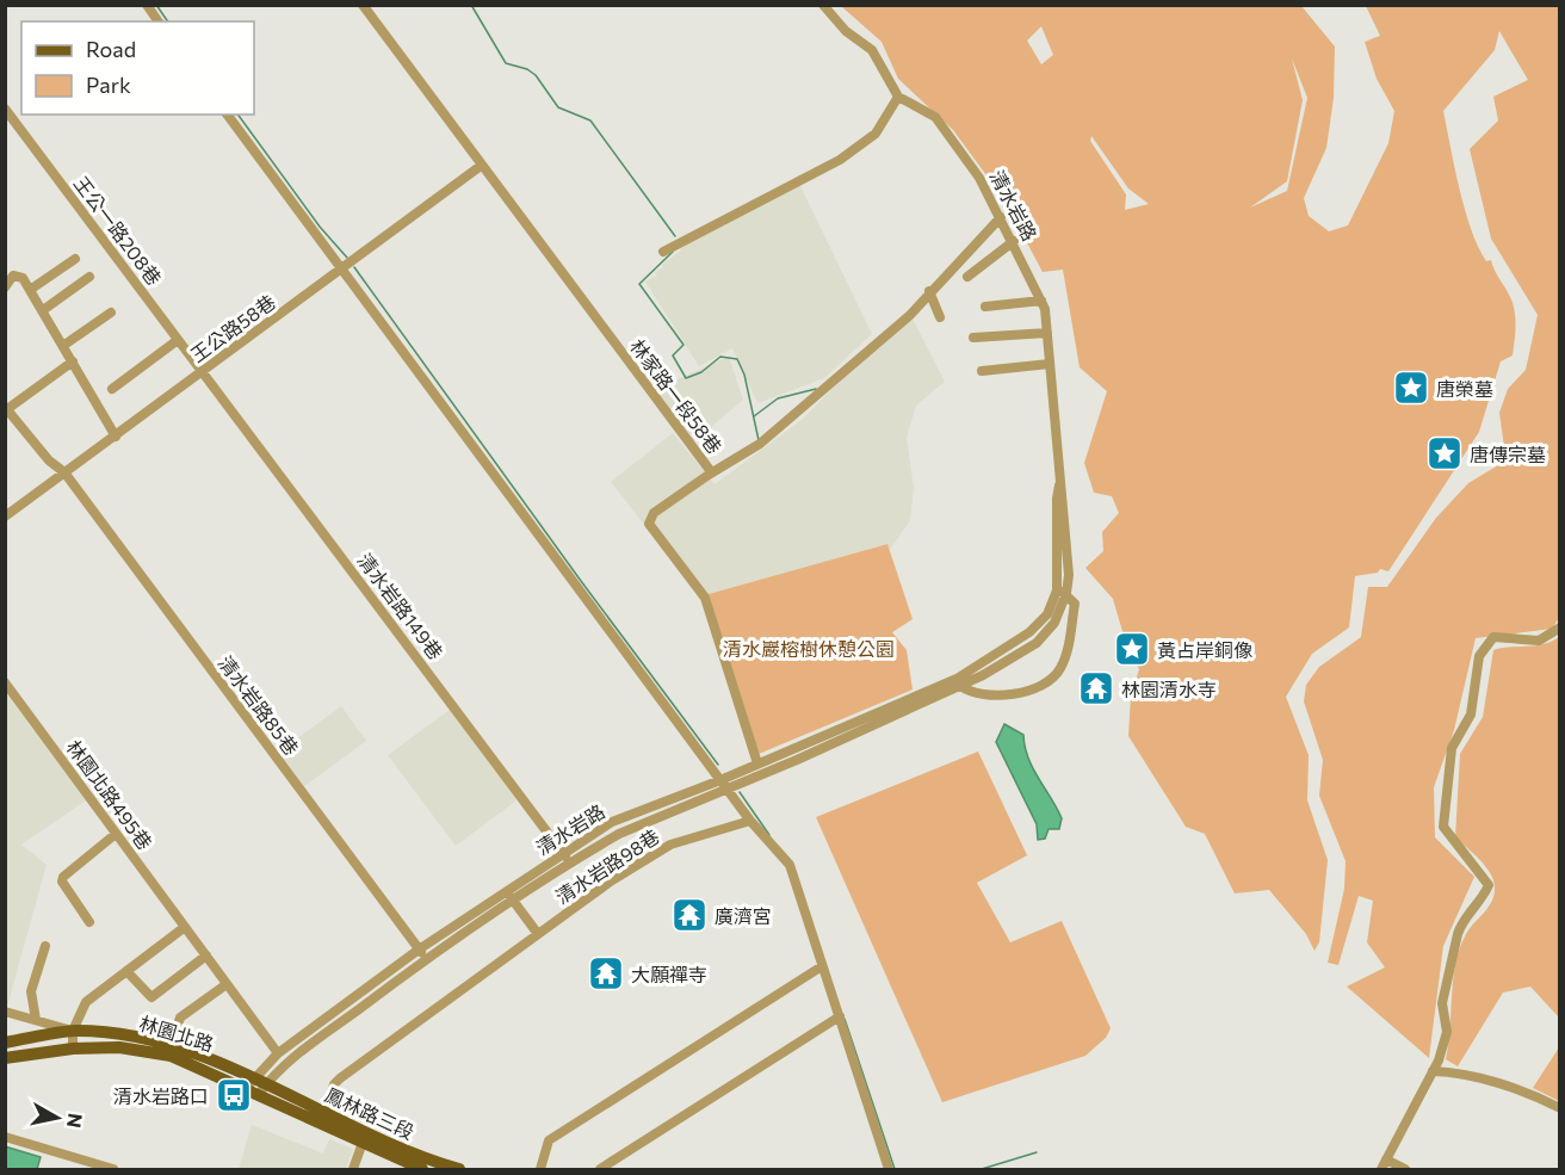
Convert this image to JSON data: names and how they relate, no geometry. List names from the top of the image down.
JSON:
{
  "streets": {
    "main road": ["林園北路", "鳳林路三段"],
    "street": [
      "清水岩路",
      "王公一路208巷",
      "王公路58巷",
      "林家路一段58巷",
      "清水岩路149巷",
      "清水岩路85巷",
      "林園北路495巷",
      "清水岩路98巷"
    ]
  },
  "crossings": [
    ["清水岩路", "林家路一段58巷"],
    ["清水岩路", "清水岩路149巷"],
    ["清水岩路", "清水岩路85巷"],
    ["清水岩路", "林園北路495巷"],
    ["清水岩路", "林園北路"],
    ["清水岩路", "鳳林路三段"],
    ["王公一路208巷", "王公路58巷"],
    ["王公一路208巷", "清水岩路149巷"],
    ["王公路58巷", "林家路一段58巷"],
    ["王公路58巷", "清水岩路149巷"],
    ["王公路58巷", "清水岩路85巷"],
    ["清水岩路98巷", "鳳林路三段"],
    ["林園北路", "鳳林路三段"]
  ],
  "parks": ["清水巖榕樹休憩公園"],
  "places": {
    "place": ["唐榮墓", "唐傳宗墓", "黃占岸銅像"],
    "temple": ["林園清水寺", "廣濟宮", "大願禪寺"],
    "bus stop": ["清水岩路口"]
  },
  "legend": ["Road", "Park"],
  "north": "right"
}
